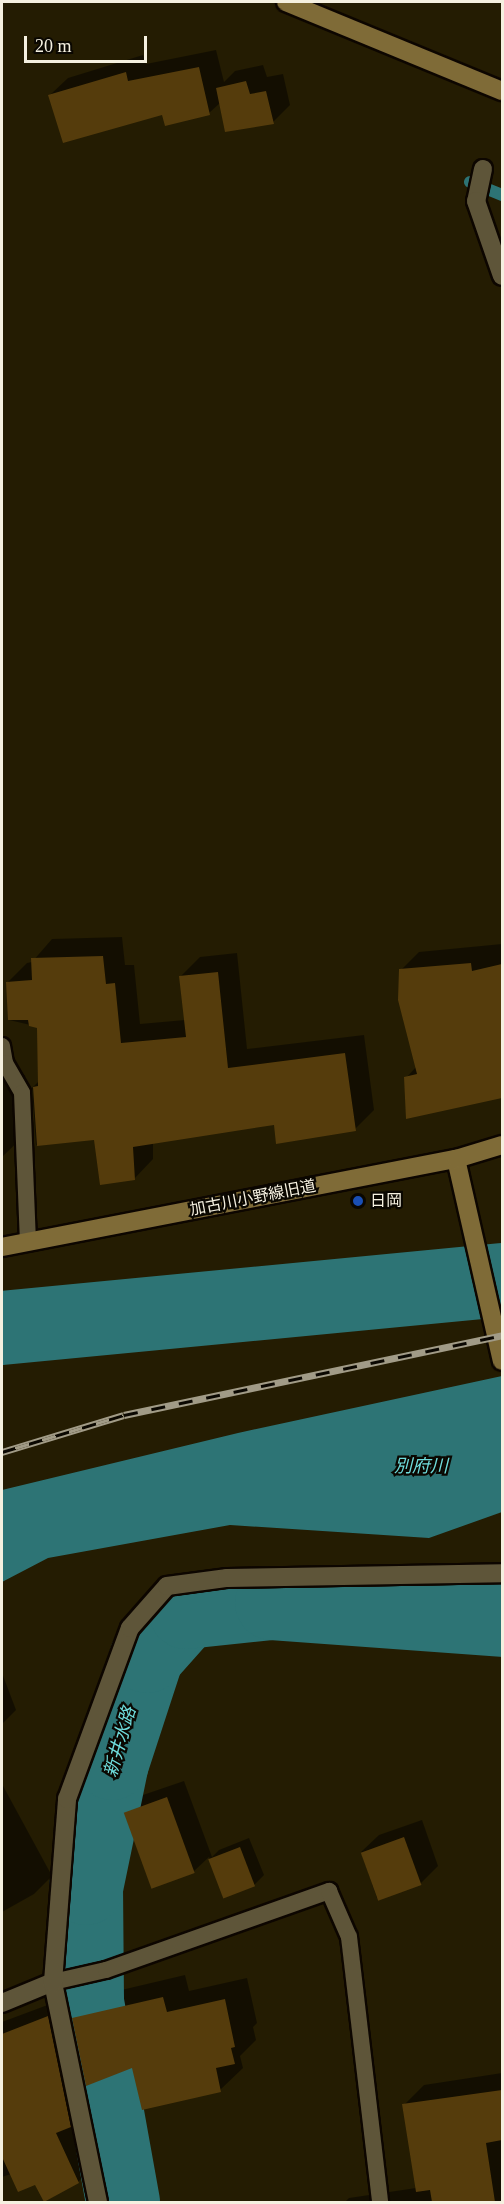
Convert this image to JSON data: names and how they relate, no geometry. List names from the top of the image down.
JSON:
{
  "streets": {
    "street": ["加古川小野線旧道"]
  },
  "water": ["別府川", "新井水路"],
  "places": ["日岡"],
  "scale_bar": "20 m"
}
